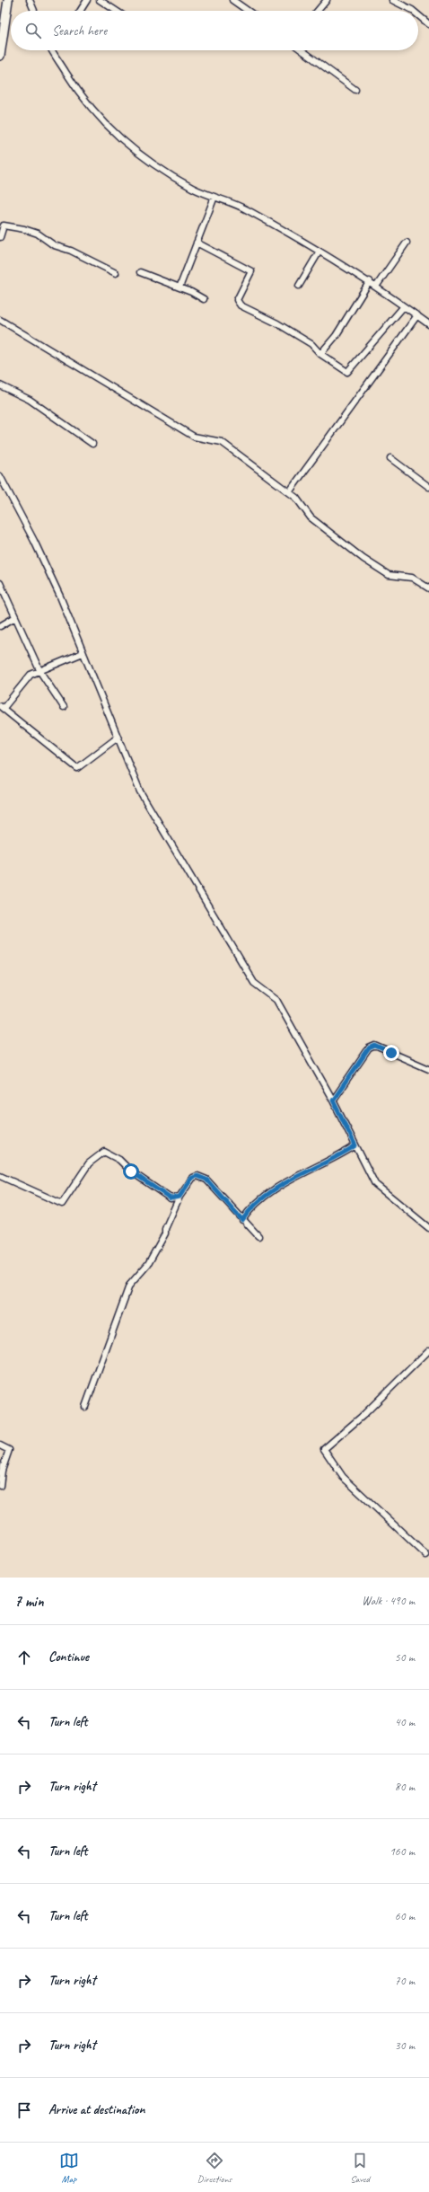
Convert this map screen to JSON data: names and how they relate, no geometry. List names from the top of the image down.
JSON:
{
  "page": {
    "search": "Search here",
    "heading": ["7 min", "Walk · 490 m"],
    "list": [
      ["Continue", "50 m"],
      ["Turn left", "40 m"],
      ["Turn right", "80 m"],
      ["Turn left", "160 m"],
      ["Turn left", "60 m"],
      ["Turn right", "70 m"],
      ["Turn right", "30 m"],
      "Arrive at destination"
    ],
    "nav": ["Map", "Directions", "Saved"]
  }
}
